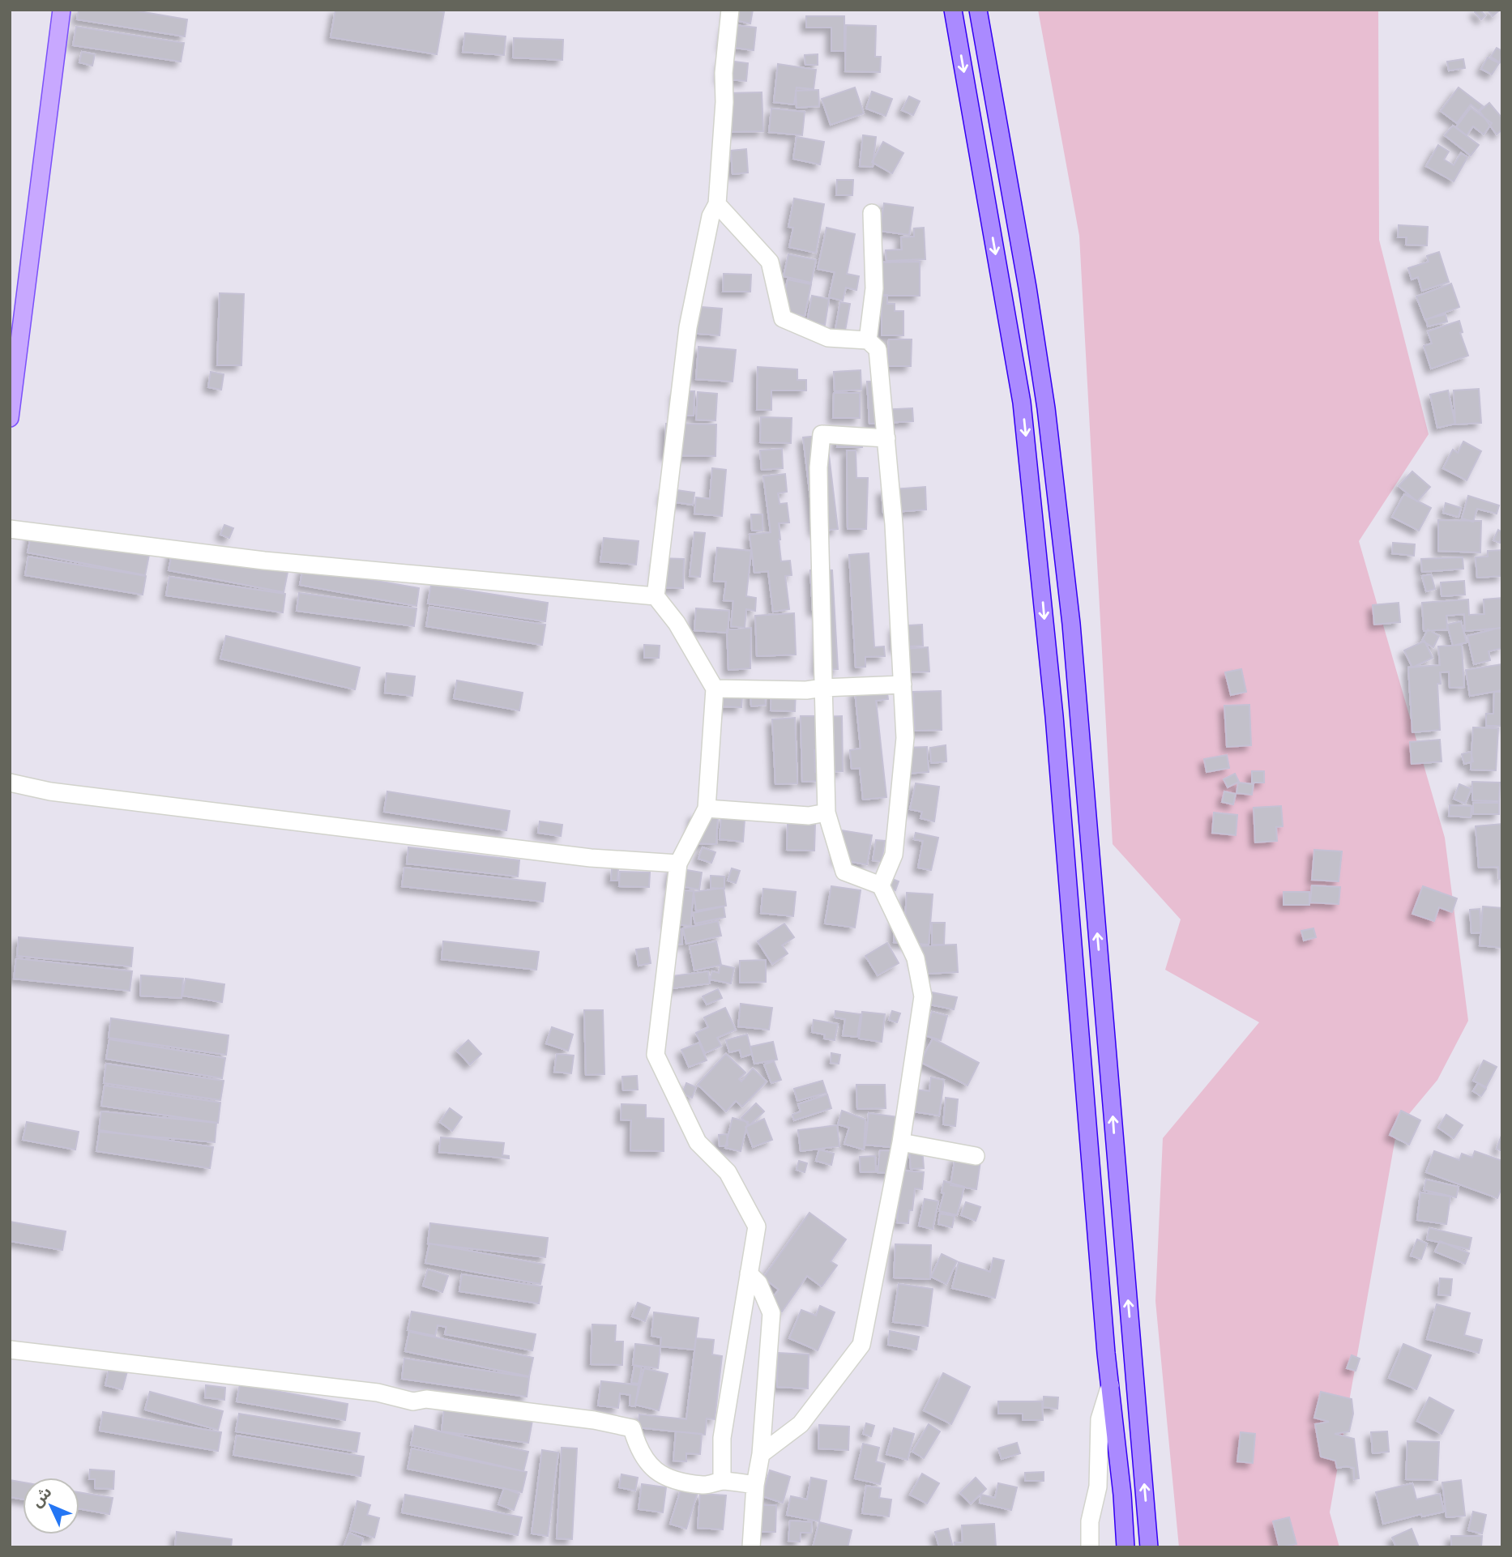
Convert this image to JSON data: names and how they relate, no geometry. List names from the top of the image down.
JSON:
{
  "north": "top left"
}
